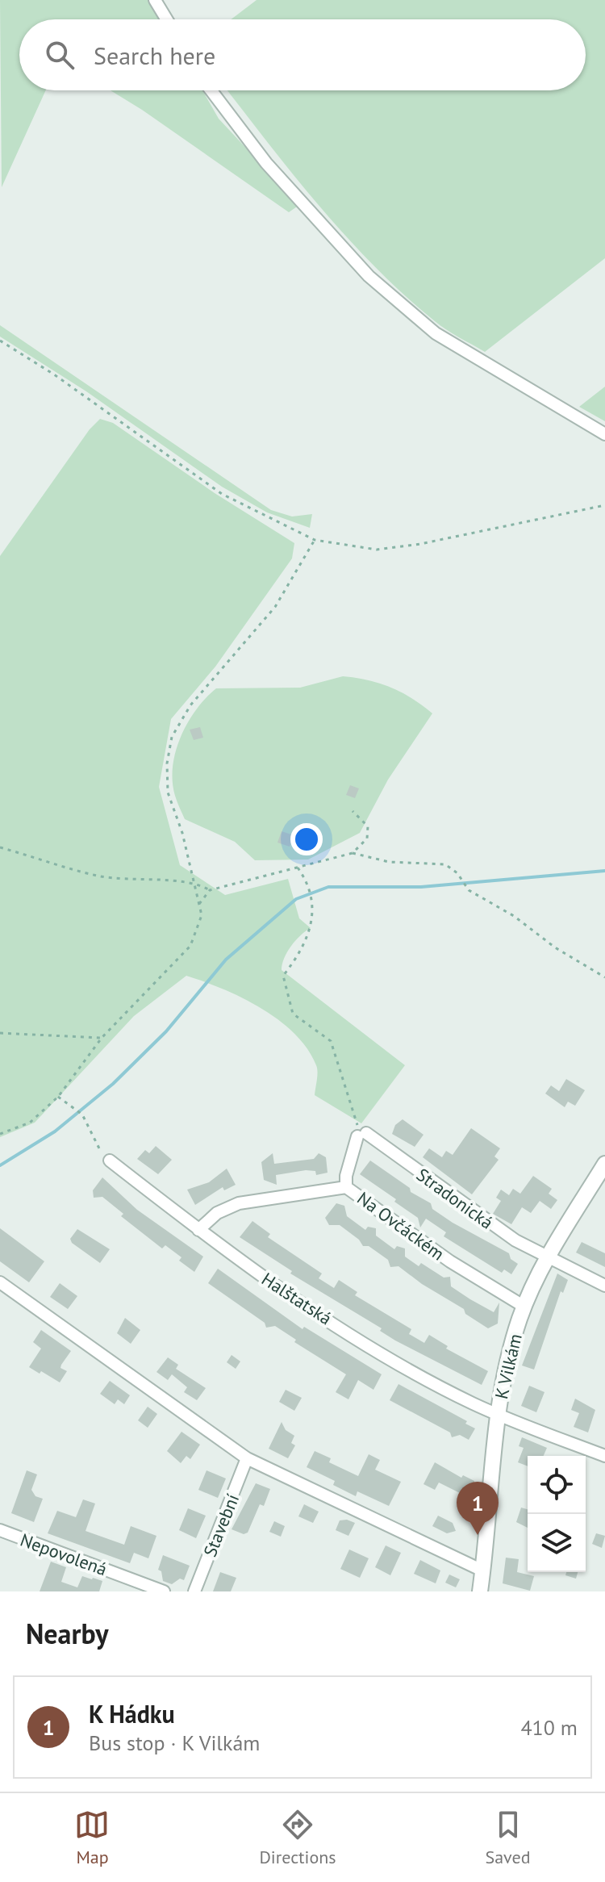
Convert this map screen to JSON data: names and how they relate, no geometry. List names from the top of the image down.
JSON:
{
  "streets": {
    "street": [
      "Stradonická",
      "Na Ovčáckém",
      "Halštatská",
      "K Vilkám",
      "Stavební",
      "Nepovolená"
    ]
  },
  "crossings": [
    ["Stradonická", "K Vilkám"],
    ["Na Ovčáckém", "Halštatská"],
    ["Na Ovčáckém", "K Vilkám"],
    ["Halštatská", "K Vilkám"]
  ],
  "page": {
    "search": "Search here",
    "pins": "1",
    "heading": "Nearby",
    "list": [
      {
        "mark": "1",
        "name": "K Hádku",
        "note": "Bus stop · K Vilkám",
        "value": "410 m"
      }
    ],
    "nav": ["Map", "Directions", "Saved"]
  }
}
